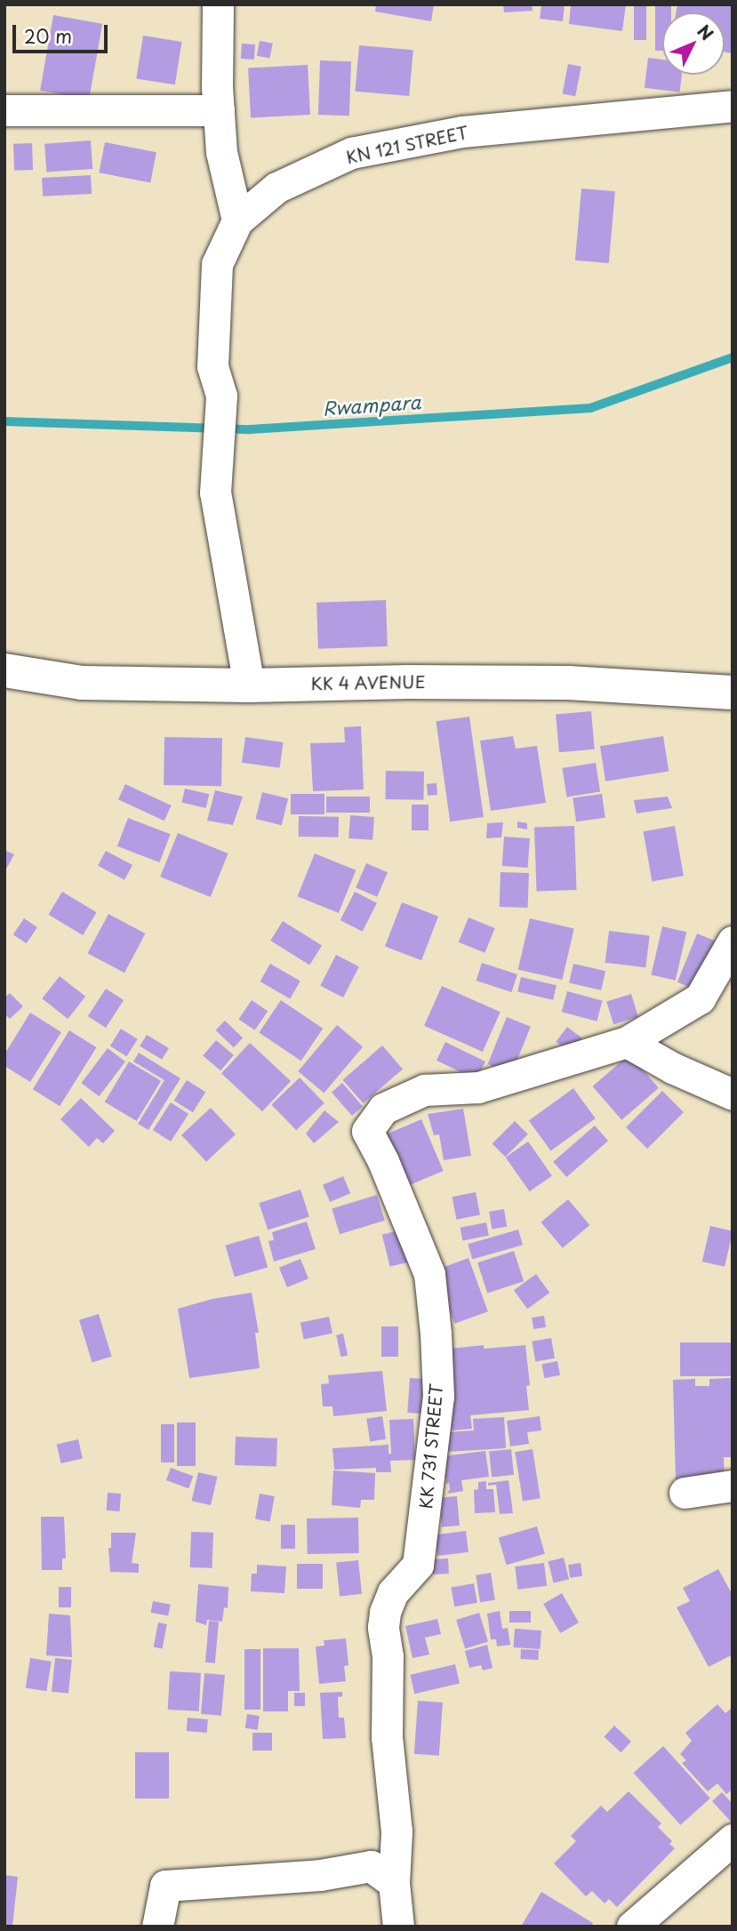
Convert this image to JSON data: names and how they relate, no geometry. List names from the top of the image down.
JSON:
{
  "streets": {
    "main road": ["KK 4 AVENUE"],
    "street": ["KN 121 STREET", "KK 731 STREET"]
  },
  "crossings": [
    ["KN 121 STREET", "KK 4 AVENUE"]
  ],
  "water": ["Rwampara"],
  "scale_bar": "20 m",
  "north": "top right"
}
